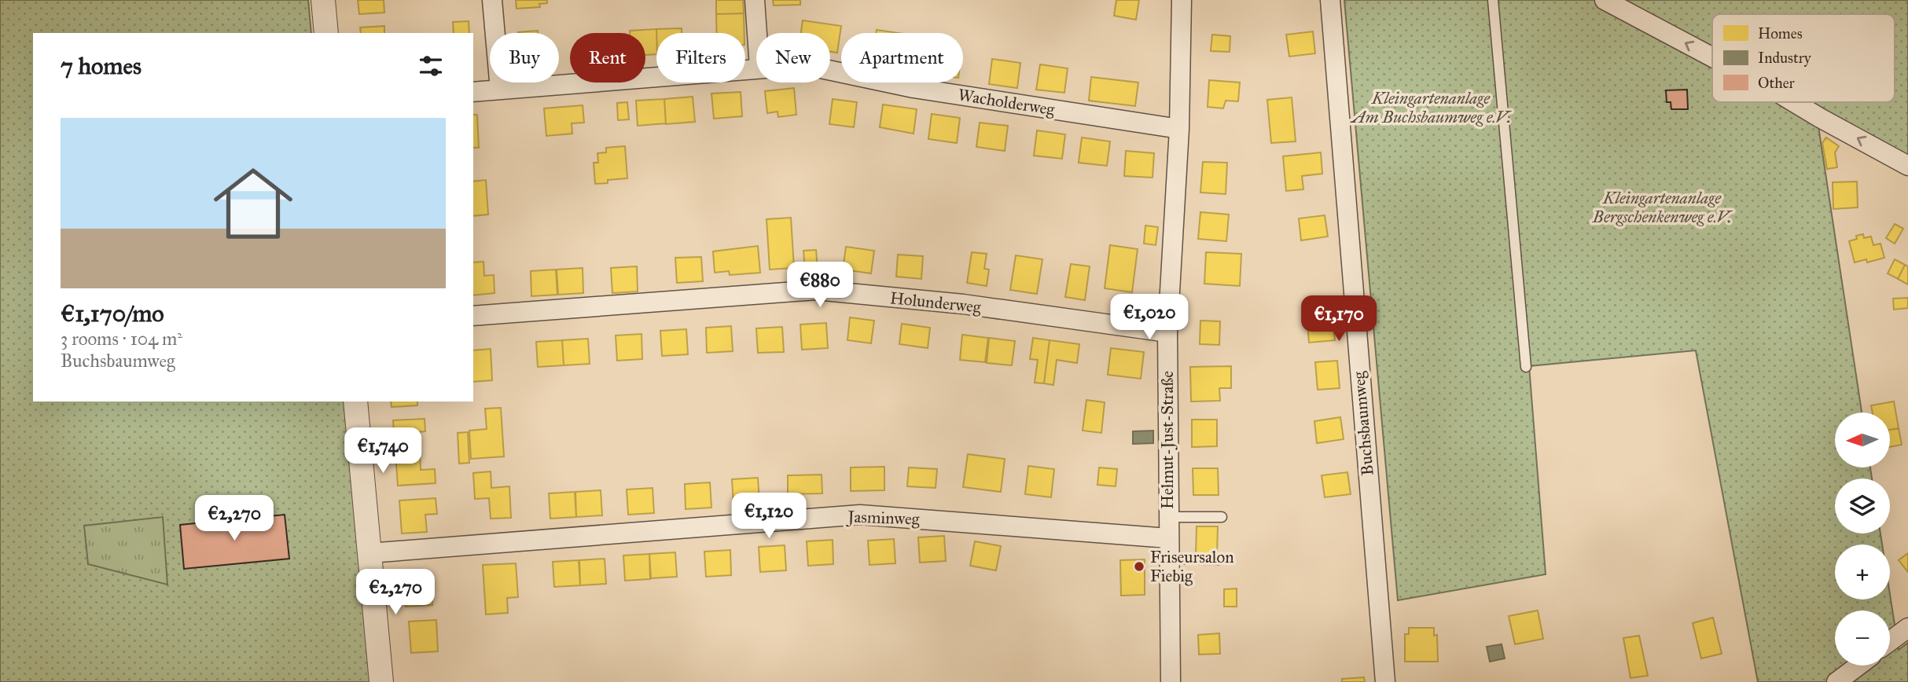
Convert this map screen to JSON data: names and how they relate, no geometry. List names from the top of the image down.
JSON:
{
  "streets": {
    "street": [
      "Wacholderweg",
      "Holunderweg",
      "Buchsbaumweg",
      "Helmut-Just-Straße",
      "Jasminweg"
    ]
  },
  "crossings": [
    ["Wacholderweg", "Helmut-Just-Straße"],
    ["Holunderweg", "Helmut-Just-Straße"],
    ["Helmut-Just-Straße", "Jasminweg"]
  ],
  "parks": ["Kleingartenanlage Am Buchsbaumweg e.V.", "Kleingartenanlage Bergschenkenweg e.V."],
  "places": ["Friseursalon Fiebig"],
  "legend": ["Homes", "Industry", "Other"],
  "north": "left",
  "page": {
    "chip": [
      "Buy",
      "Rent",
      "Filters",
      "New",
      "Apartment"
    ],
    "heading": "7 homes",
    "list": [
      {
        "name": "€1,170/mo",
        "note": "3 rooms · 104 m² · Buchsbaumweg"
      }
    ],
    "price": [
      "€880",
      "€1,020",
      "€1,170",
      "€1,740",
      "€1,120",
      "€2,270",
      "€2,270"
    ],
    "map_buttons": ["+", "−"]
  }
}
